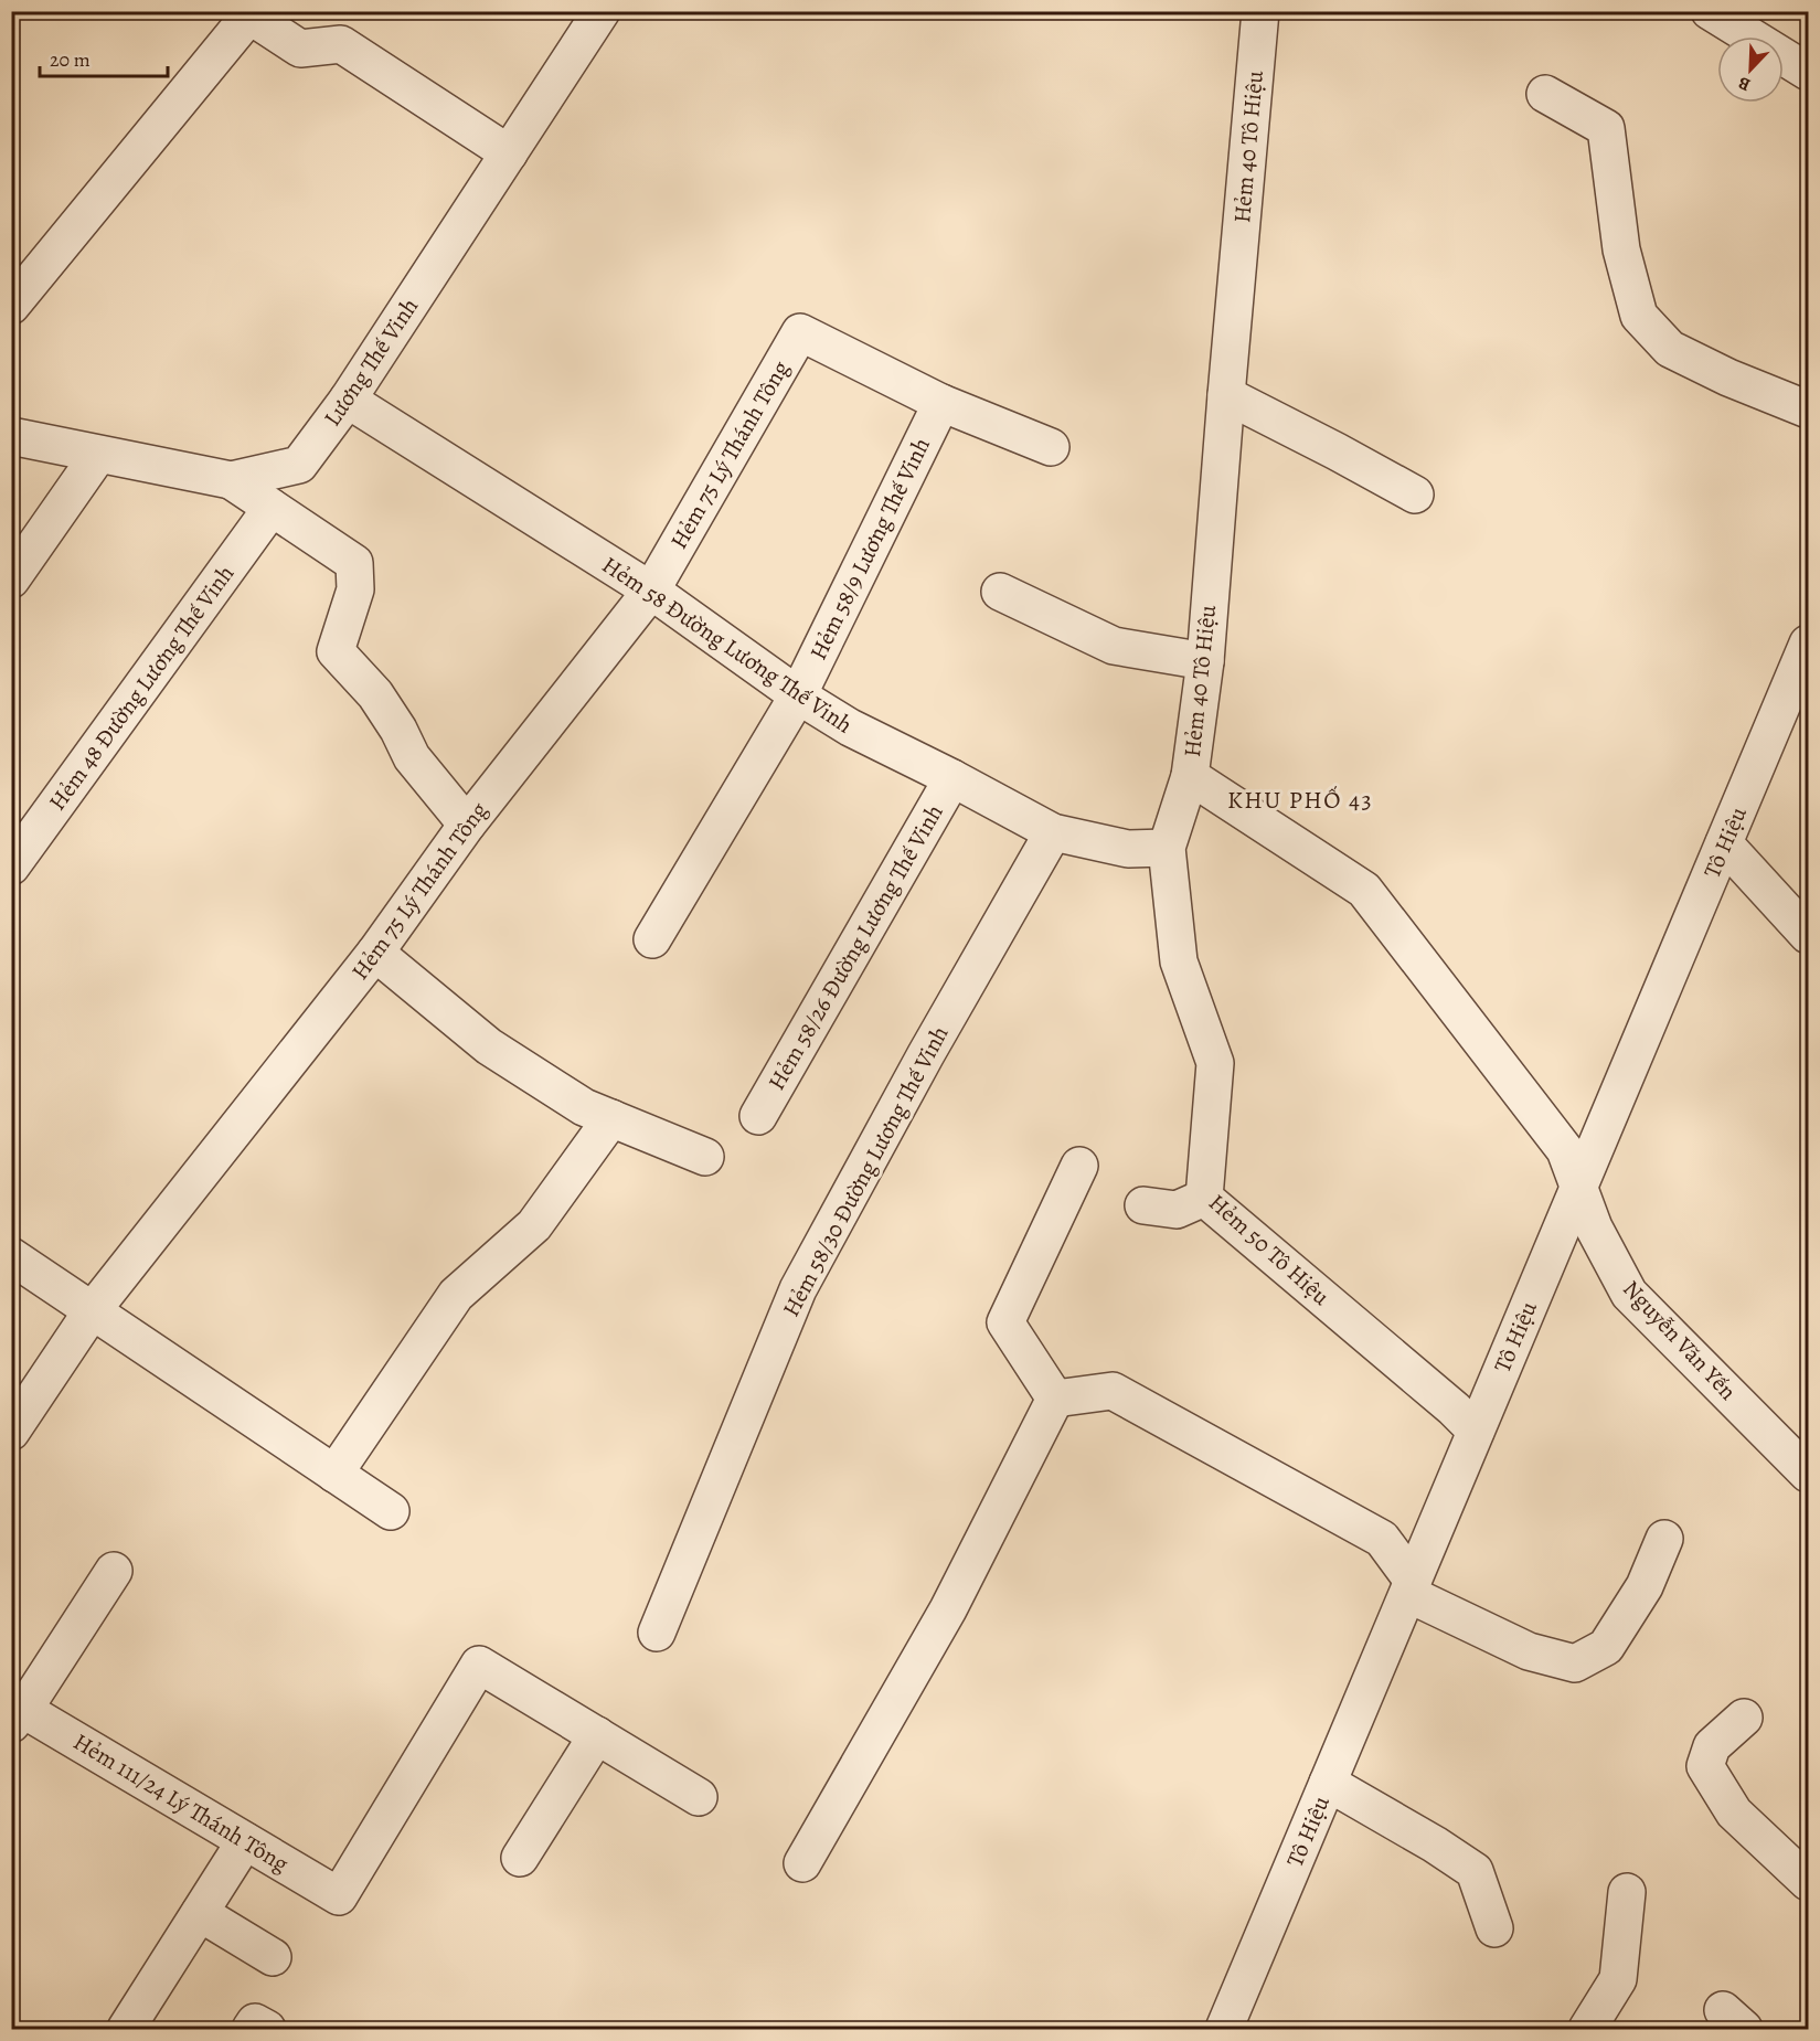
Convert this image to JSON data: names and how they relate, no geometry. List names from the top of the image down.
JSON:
{
  "streets": {
    "street": [
      "Hẻm 40 Tô Hiệu",
      "Lương Thế Vinh",
      "Hẻm 75 Lý Thánh Tông",
      "Hẻm 58/9 Lương Thế Vinh",
      "Hẻm 58 Đường Lương Thế Vinh",
      "Hẻm 48 Đường Lương Thế Vinh",
      "Tô Hiệu",
      "Hẻm 58/26 Đường Lương Thế Vinh",
      "Hẻm 58/30 Đường Lương Thế Vinh",
      "Hẻm 50 Tô Hiệu",
      "Nguyễn Văn Yến",
      "Hẻm 111/24 Lý Thánh Tông"
    ]
  },
  "crossings": [
    ["Hẻm 40 Tô Hiệu", "Tô Hiệu"],
    ["Hẻm 40 Tô Hiệu", "Hẻm 50 Tô Hiệu"],
    ["Hẻm 40 Tô Hiệu", "Nguyễn Văn Yến"],
    ["Lương Thế Vinh", "Hẻm 58 Đường Lương Thế Vinh"],
    ["Hẻm 75 Lý Thánh Tông", "Hẻm 58/9 Lương Thế Vinh"],
    ["Hẻm 75 Lý Thánh Tông", "Hẻm 58 Đường Lương Thế Vinh"],
    ["Hẻm 58/9 Lương Thế Vinh", "Hẻm 58 Đường Lương Thế Vinh"],
    ["Hẻm 58 Đường Lương Thế Vinh", "Hẻm 58/26 Đường Lương Thế Vinh"],
    ["Hẻm 58 Đường Lương Thế Vinh", "Hẻm 58/30 Đường Lương Thế Vinh"],
    ["Hẻm 58 Đường Lương Thế Vinh", "Hẻm 50 Tô Hiệu"],
    ["Tô Hiệu", "Hẻm 50 Tô Hiệu"],
    ["Tô Hiệu", "Nguyễn Văn Yến"]
  ],
  "districts": ["KHU PHỐ 43"],
  "scale_bar": "20 m",
  "north": "bottom left"
}
